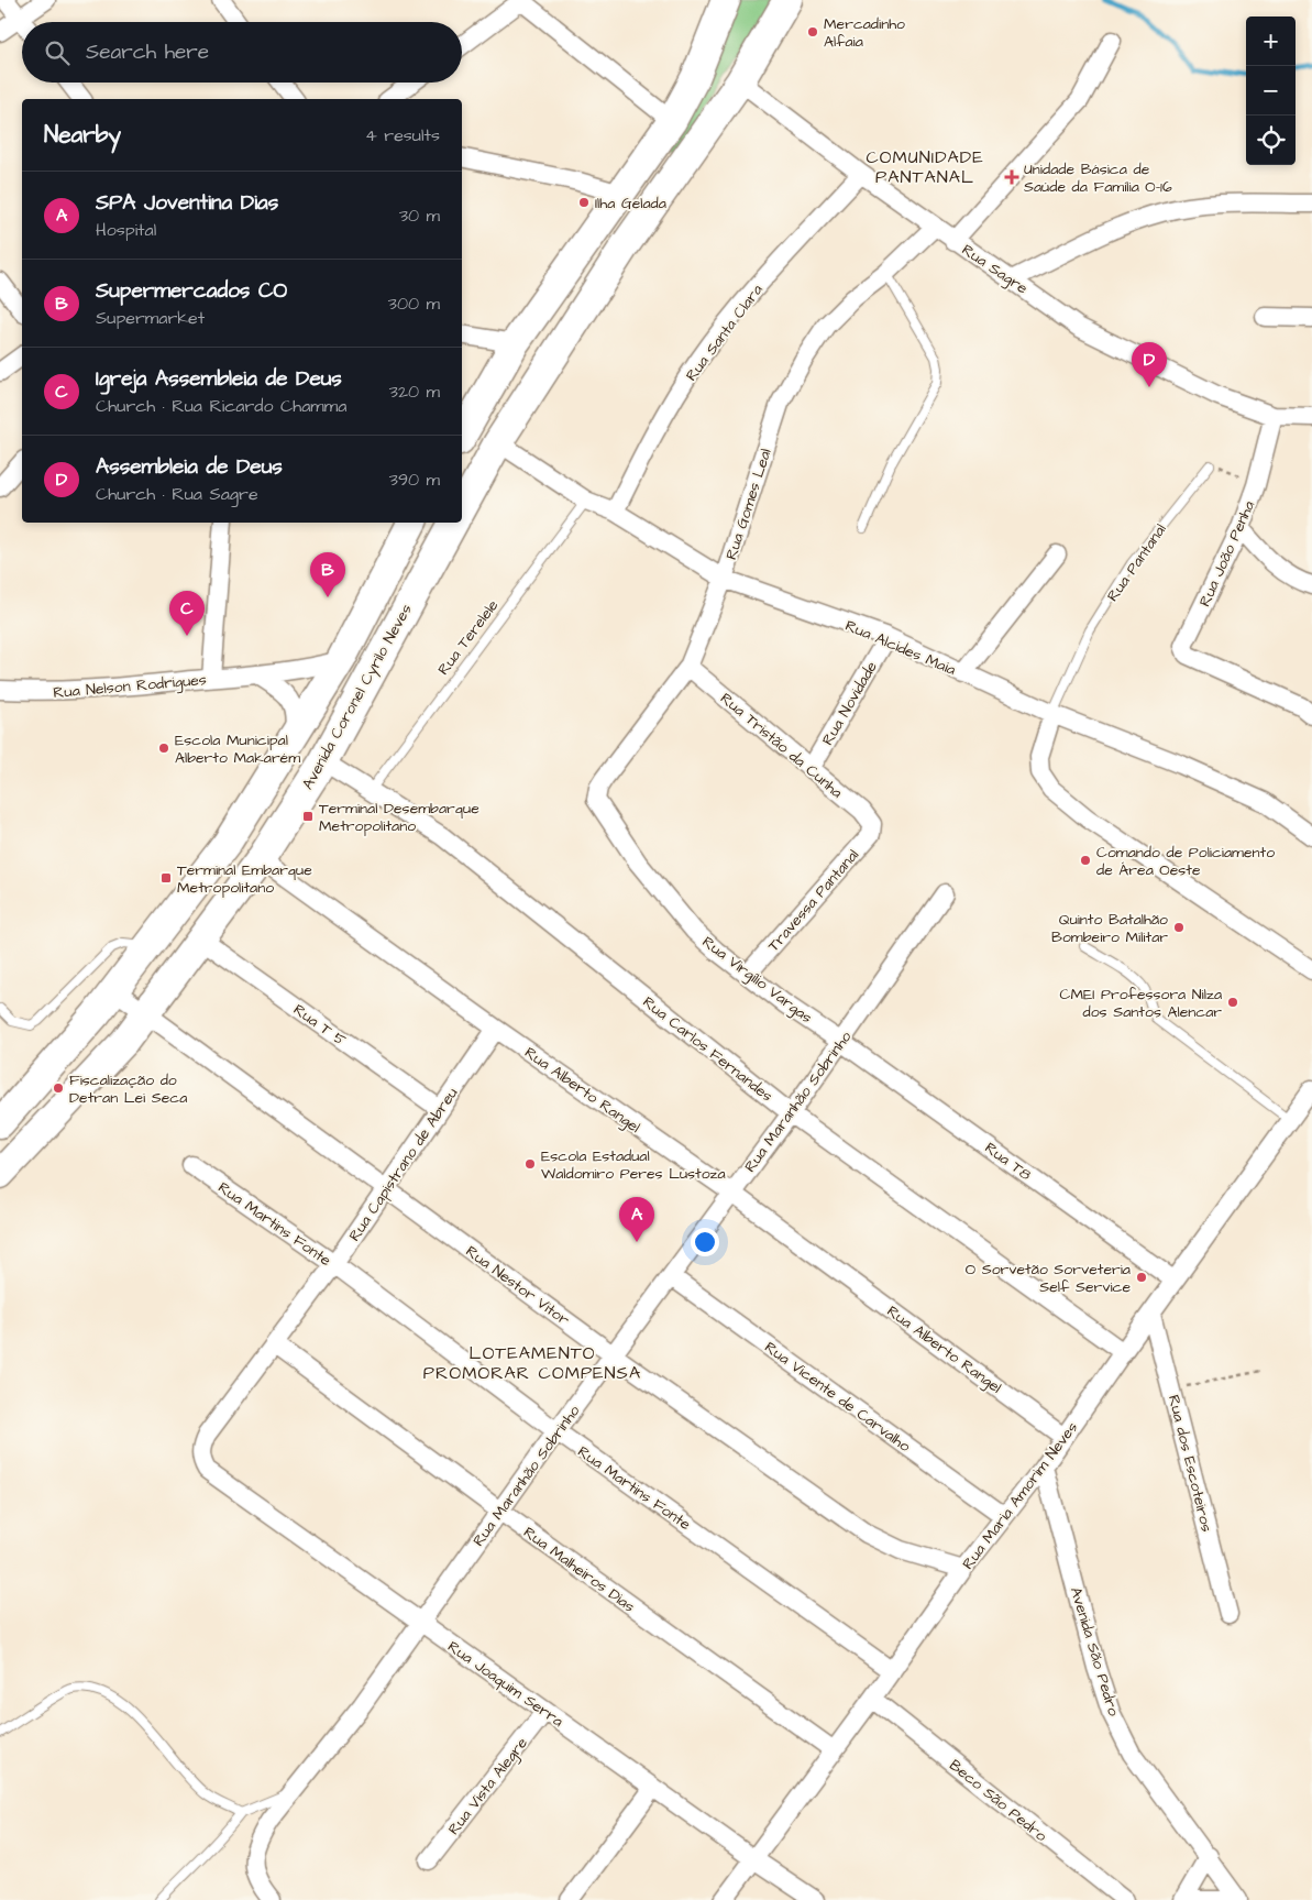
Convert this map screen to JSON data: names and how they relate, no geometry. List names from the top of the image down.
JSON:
{
  "streets": {
    "highway": ["Avenida Coronel Cyrilo Neves"],
    "street": [
      "Rua Sagre",
      "Rua Santa Clara",
      "Rua Gomes Leal",
      "Rua João Penha",
      "Rua Alcides Maia",
      "Rua Nelson Rodrigues",
      "Rua Novidade",
      "Rua Tristão da Cunha",
      "Travessa Pantanal",
      "Rua Virgílio Vargas",
      "Rua T 5",
      "Rua Carlos Fernandes",
      "Rua Alberto Rangel",
      "Rua Maranhão Sobrinho",
      "Rua T8",
      "Rua Capistrano de Abreu",
      "Rua Martins Fonte",
      "Rua Nestor Vitor",
      "Rua Vicente de Carvalho",
      "Rua dos Escoteiros",
      "Rua Maria Amorim Neves",
      "Rua Malheiros Dias",
      "Avenida São Pedro",
      "Rua Joaquim Serra",
      "Rua Vista Alegre",
      "Beco São Pedro"
    ],
    "lane": ["Rua Pantanal", "Rua Terelele"]
  },
  "crossings": [
    ["Rua Sagre", "Rua Santa Clara"],
    ["Rua Sagre", "Rua Gomes Leal"],
    ["Rua Sagre", "Rua João Penha"],
    ["Rua Santa Clara", "Rua Alcides Maia"],
    ["Rua Gomes Leal", "Rua Alcides Maia"],
    ["Rua Gomes Leal", "Rua Tristão da Cunha"],
    ["Rua Gomes Leal", "Rua Virgílio Vargas"],
    ["Rua Pantanal", "Rua Alcides Maia"],
    ["Rua Terelele", "Rua Alcides Maia"],
    ["Rua Terelele", "Rua Carlos Fernandes"],
    ["Rua Alcides Maia", "Rua Novidade"],
    ["Rua Nelson Rodrigues", "Avenida Coronel Cyrilo Neves"],
    ["Avenida Coronel Cyrilo Neves", "Rua T 5"],
    ["Avenida Coronel Cyrilo Neves", "Rua Carlos Fernandes"],
    ["Avenida Coronel Cyrilo Neves", "Rua Alberto Rangel"],
    ["Avenida Coronel Cyrilo Neves", "Rua Nestor Vitor"],
    ["Rua Novidade", "Rua Tristão da Cunha"],
    ["Rua Tristão da Cunha", "Travessa Pantanal"],
    ["Travessa Pantanal", "Rua Virgílio Vargas"],
    ["Rua Virgílio Vargas", "Rua Maranhão Sobrinho"],
    ["Rua Virgílio Vargas", "Rua T8"],
    ["Rua T 5", "Rua Capistrano de Abreu"],
    ["Rua Carlos Fernandes", "Rua Maranhão Sobrinho"],
    ["Rua Carlos Fernandes", "Rua Maria Amorim Neves"],
    ["Rua Alberto Rangel", "Rua Maranhão Sobrinho"],
    ["Rua Alberto Rangel", "Rua Capistrano de Abreu"],
    ["Rua Alberto Rangel", "Rua Maria Amorim Neves"],
    ["Rua Maranhão Sobrinho", "Rua T8"],
    ["Rua Maranhão Sobrinho", "Rua Martins Fonte"],
    ["Rua Maranhão Sobrinho", "Rua Nestor Vitor"],
    ["Rua Maranhão Sobrinho", "Rua Vicente de Carvalho"],
    ["Rua Maranhão Sobrinho", "Rua Malheiros Dias"],
    ["Rua Maranhão Sobrinho", "Rua Joaquim Serra"],
    ["Rua T8", "Rua Maria Amorim Neves"],
    ["Rua Capistrano de Abreu", "Rua Martins Fonte"],
    ["Rua Capistrano de Abreu", "Rua Nestor Vitor"],
    ["Rua Capistrano de Abreu", "Rua Malheiros Dias"],
    ["Rua Capistrano de Abreu", "Rua Joaquim Serra"],
    ["Rua Martins Fonte", "Rua Maria Amorim Neves"],
    ["Rua Nestor Vitor", "Rua Maria Amorim Neves"],
    ["Rua Vicente de Carvalho", "Rua Maria Amorim Neves"],
    ["Rua dos Escoteiros", "Rua Maria Amorim Neves"],
    ["Rua Maria Amorim Neves", "Rua Malheiros Dias"],
    ["Rua Maria Amorim Neves", "Avenida São Pedro"],
    ["Rua Maria Amorim Neves", "Rua Joaquim Serra"],
    ["Rua Maria Amorim Neves", "Beco São Pedro"],
    ["Rua Joaquim Serra", "Rua Vista Alegre"]
  ],
  "districts": ["COMUNIDADE PANTANAL", "LOTEAMENTO PROMORAR COMPENSA"],
  "places": {
    "other": [
      "Mercadinho Alfaia",
      "Ilha Gelada",
      "Escola Municipal Alberto Makarém",
      "Comando de Policiamento de Área Oeste",
      "Quinto Batalhão Bombeiro Militar",
      "CMEI Professora Nilza dos Santos Alencar",
      "Fiscalização do Detran Lei Seca",
      "Escola Estadual Waldomiro Peres Lustoza",
      "O Sorvetão Sorveteria Self Service"
    ],
    "health": ["Unidade Básica de Saúde da Família O-16"],
    "transit": ["Terminal Desembarque Metropolitano", "Terminal Embarque Metropolitano"]
  },
  "page": {
    "map_buttons": ["+", "−"],
    "search": "Search here",
    "heading": ["Nearby", "4 results"],
    "list": [
      {
        "mark": "A",
        "name": "SPA Joventina Dias",
        "note": "Hospital",
        "value": "30 m"
      },
      {
        "mark": "B",
        "name": "Supermercados CO",
        "note": "Supermarket",
        "value": "300 m"
      },
      {
        "mark": "C",
        "name": "Igreja Assembleia de Deus",
        "note": "Church · Rua Ricardo Chamma",
        "value": "320 m"
      },
      {
        "mark": "D",
        "name": "Assembleia de Deus",
        "note": "Church · Rua Sagre",
        "value": "390 m"
      }
    ],
    "pins": [
      "D",
      "B",
      "C",
      "A"
    ]
  }
}
